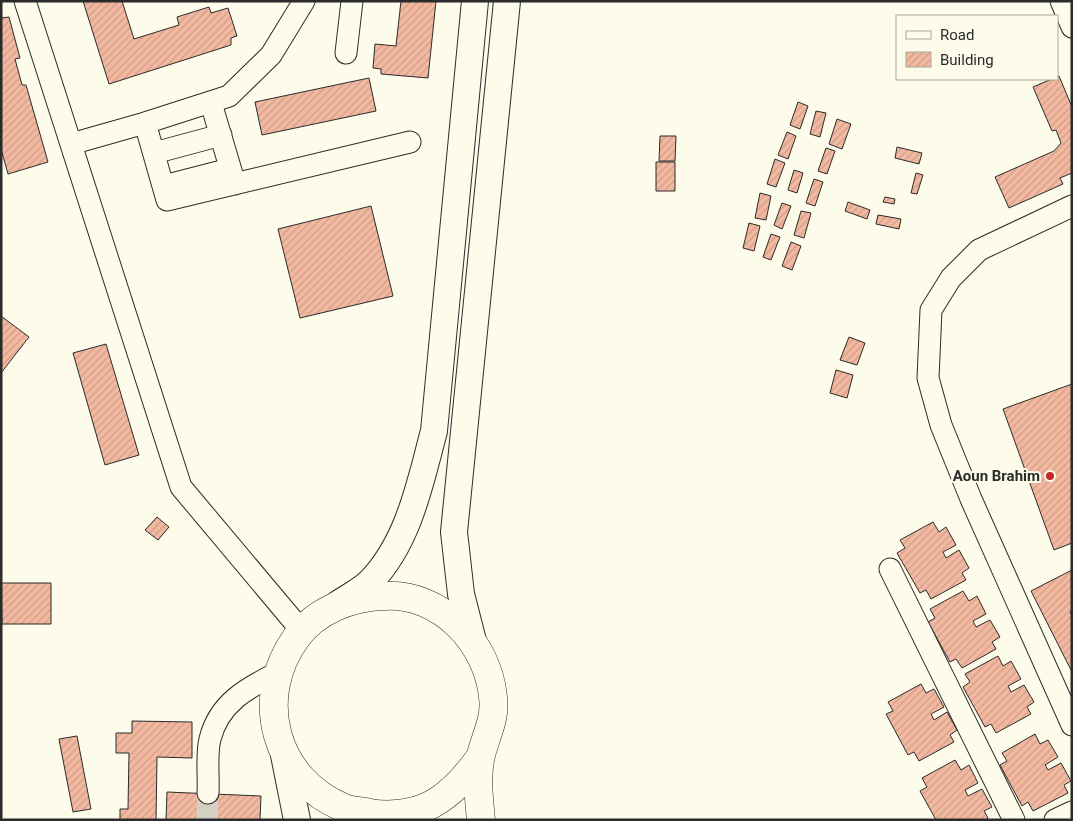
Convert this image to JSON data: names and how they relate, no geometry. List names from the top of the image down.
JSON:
{
  "places": ["Aoun Brahim"],
  "legend": ["Road", "Building"]
}
